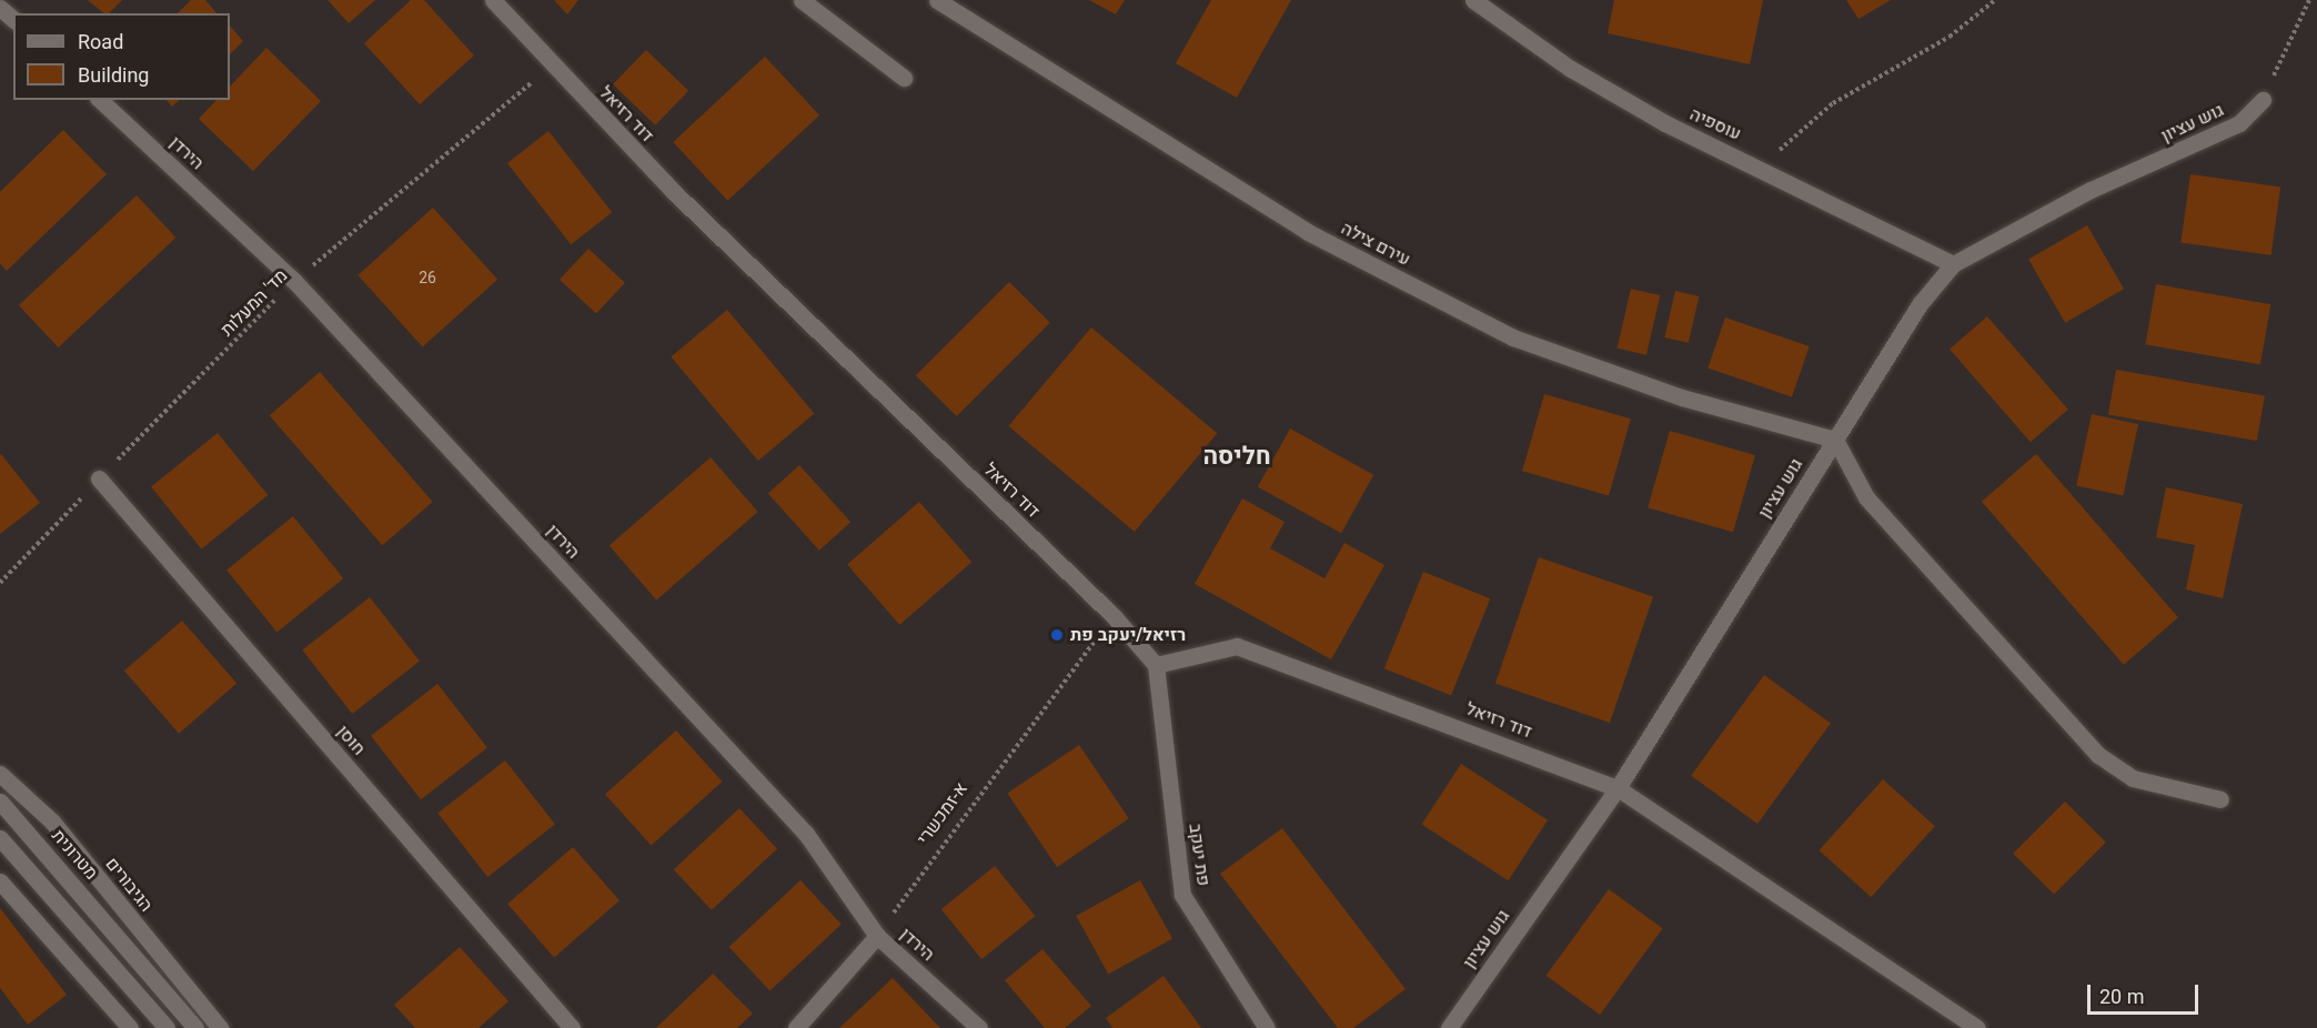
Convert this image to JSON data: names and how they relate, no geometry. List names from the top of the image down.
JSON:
{
  "streets": {
    "street": [
      "דוד רזיאל",
      "גוש עציון",
      "עוספיה",
      "הירדן",
      "עירם צילה",
      "חוסן",
      "מטרונית",
      "פת יעקב",
      "הגיבורים"
    ],
    "path": ["מד' המעלות", "א-זמכשרי"]
  },
  "crossings": [
    ["דוד רזיאל", "גוש עציון"],
    ["דוד רזיאל", "מד' המעלות"],
    ["דוד רזיאל", "א-זמכשרי"],
    ["דוד רזיאל", "פת יעקב"],
    ["גוש עציון", "עוספיה"],
    ["גוש עציון", "עירם צילה"],
    ["הירדן", "מד' המעלות"],
    ["הירדן", "א-זמכשרי"],
    ["מד' המעלות", "חוסן"]
  ],
  "districts": ["חליסה"],
  "places": ["רזיאל/יעקב פת"],
  "house_numbers": ["26"],
  "legend": ["Road", "Building"],
  "scale_bar": "20 m"
}
